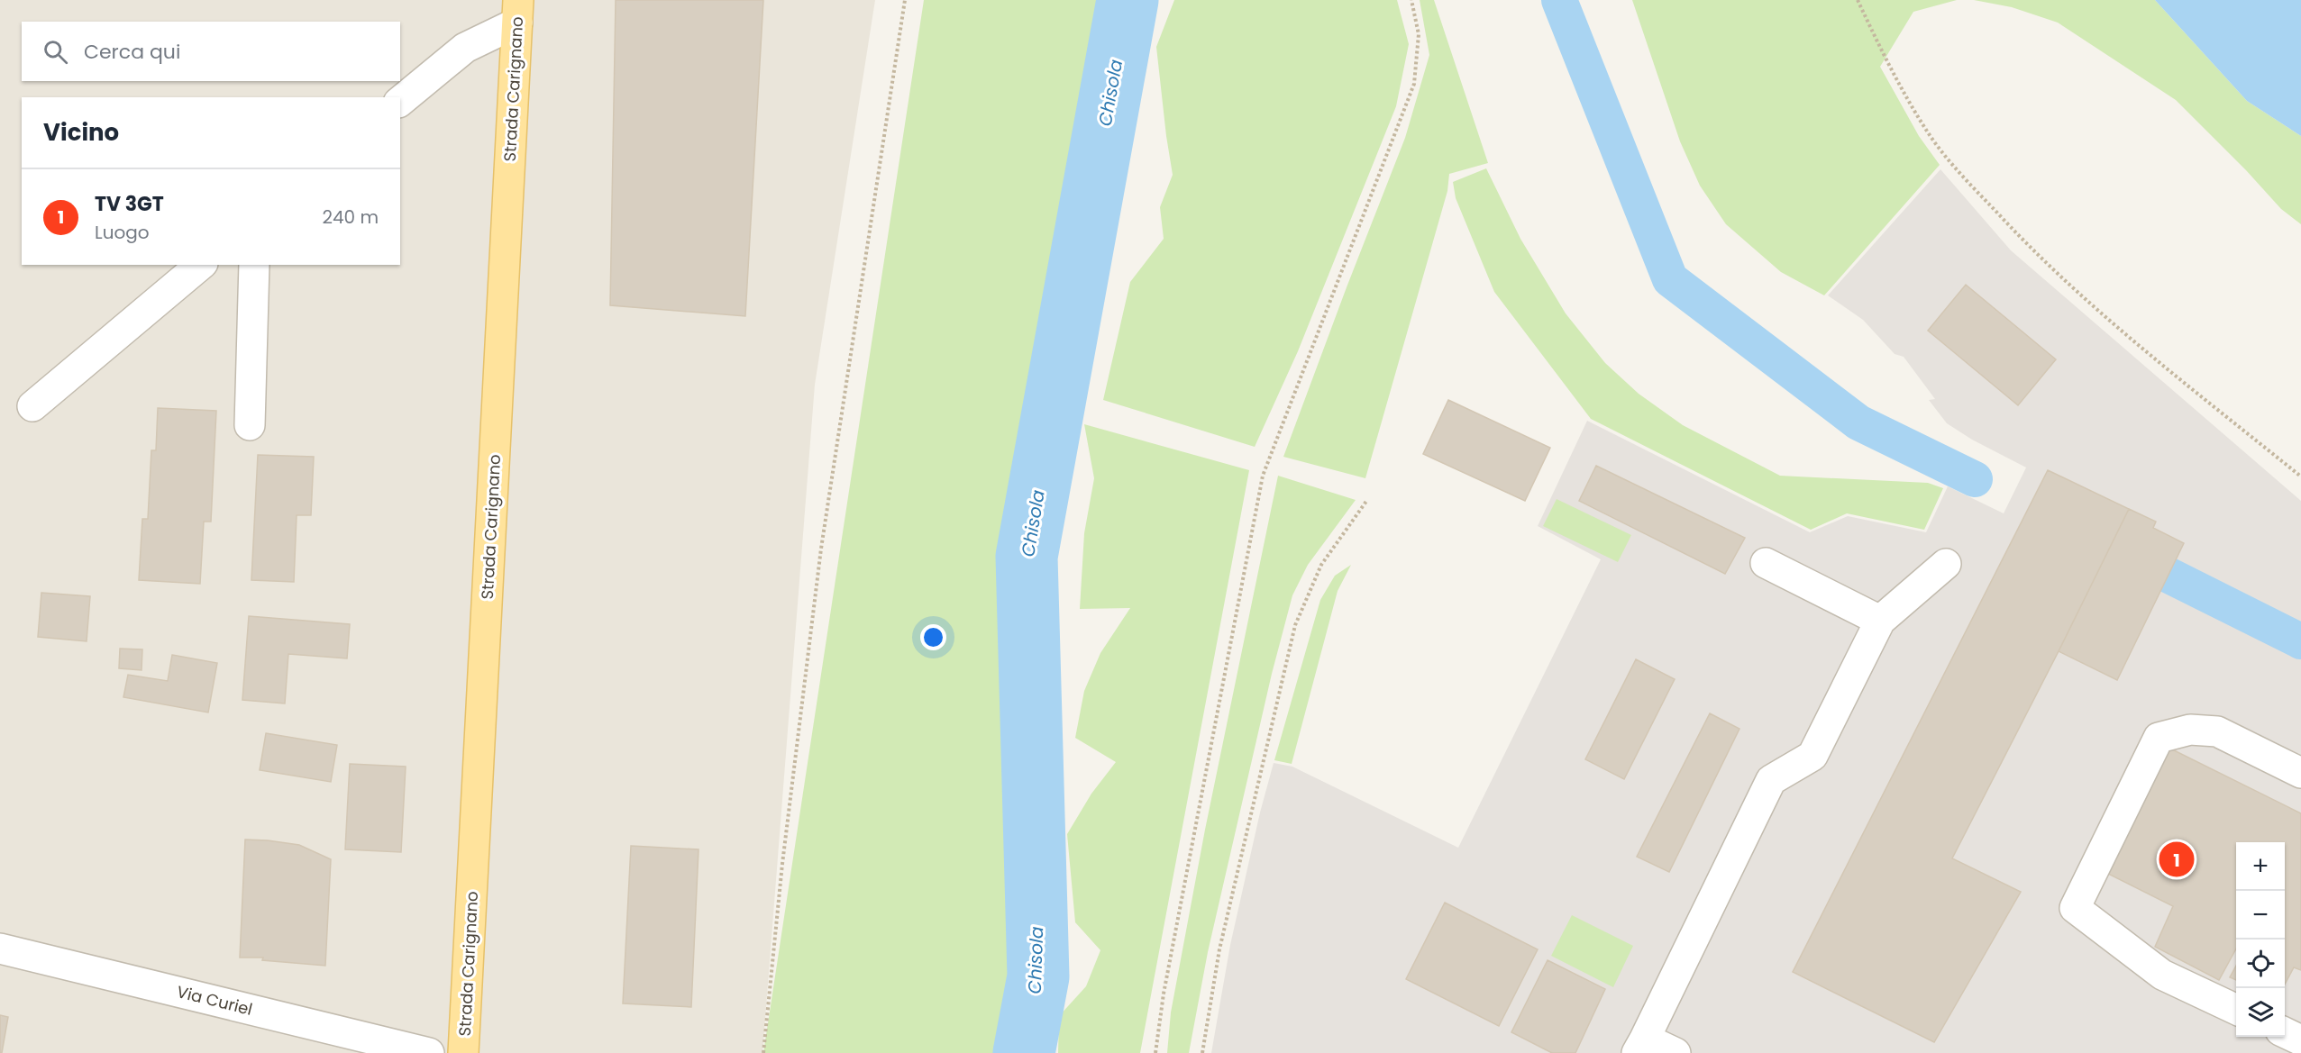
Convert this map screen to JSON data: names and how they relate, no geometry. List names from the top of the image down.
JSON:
{
  "streets": {
    "main road": ["Strada Carignano"],
    "street": ["Via Curiel"]
  },
  "water": ["Chisola"],
  "page": {
    "search": "Cerca qui",
    "heading": "Vicino",
    "list": [
      {
        "mark": "1",
        "name": "TV 3GT",
        "note": "Luogo",
        "value": "240 m"
      }
    ],
    "pins": "1",
    "map_buttons": ["+", "−"]
  }
}
